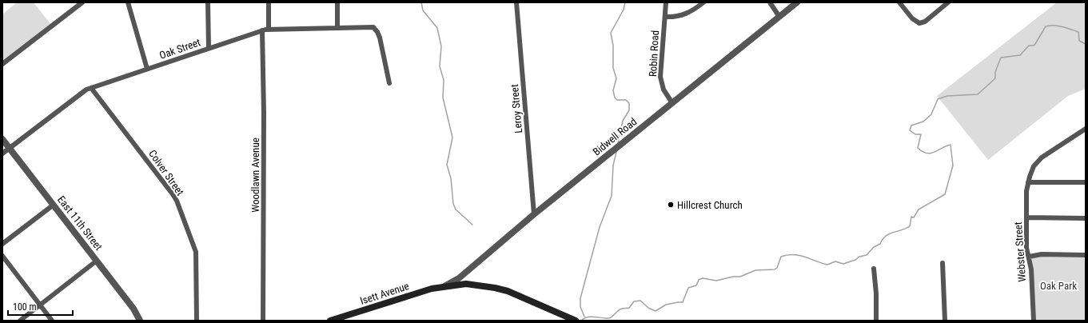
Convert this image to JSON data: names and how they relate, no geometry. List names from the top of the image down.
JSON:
{
  "streets": {
    "main road": ["Isett Avenue"],
    "street": [
      "Oak Street",
      "Robin Road",
      "Leroy Street",
      "Bidwell Road",
      "Colver Street",
      "Woodlawn Avenue",
      "East 11th Street",
      "Webster Street"
    ]
  },
  "crossings": [
    ["Oak Street", "Colver Street"],
    ["Oak Street", "Woodlawn Avenue"],
    ["Oak Street", "East 11th Street"],
    ["Robin Road", "Bidwell Road"],
    ["Leroy Street", "Bidwell Road"],
    ["Bidwell Road", "Isett Avenue"]
  ],
  "parks": ["Oak Park"],
  "places": ["Hillcrest Church"],
  "scale_bar": "100 m"
}
